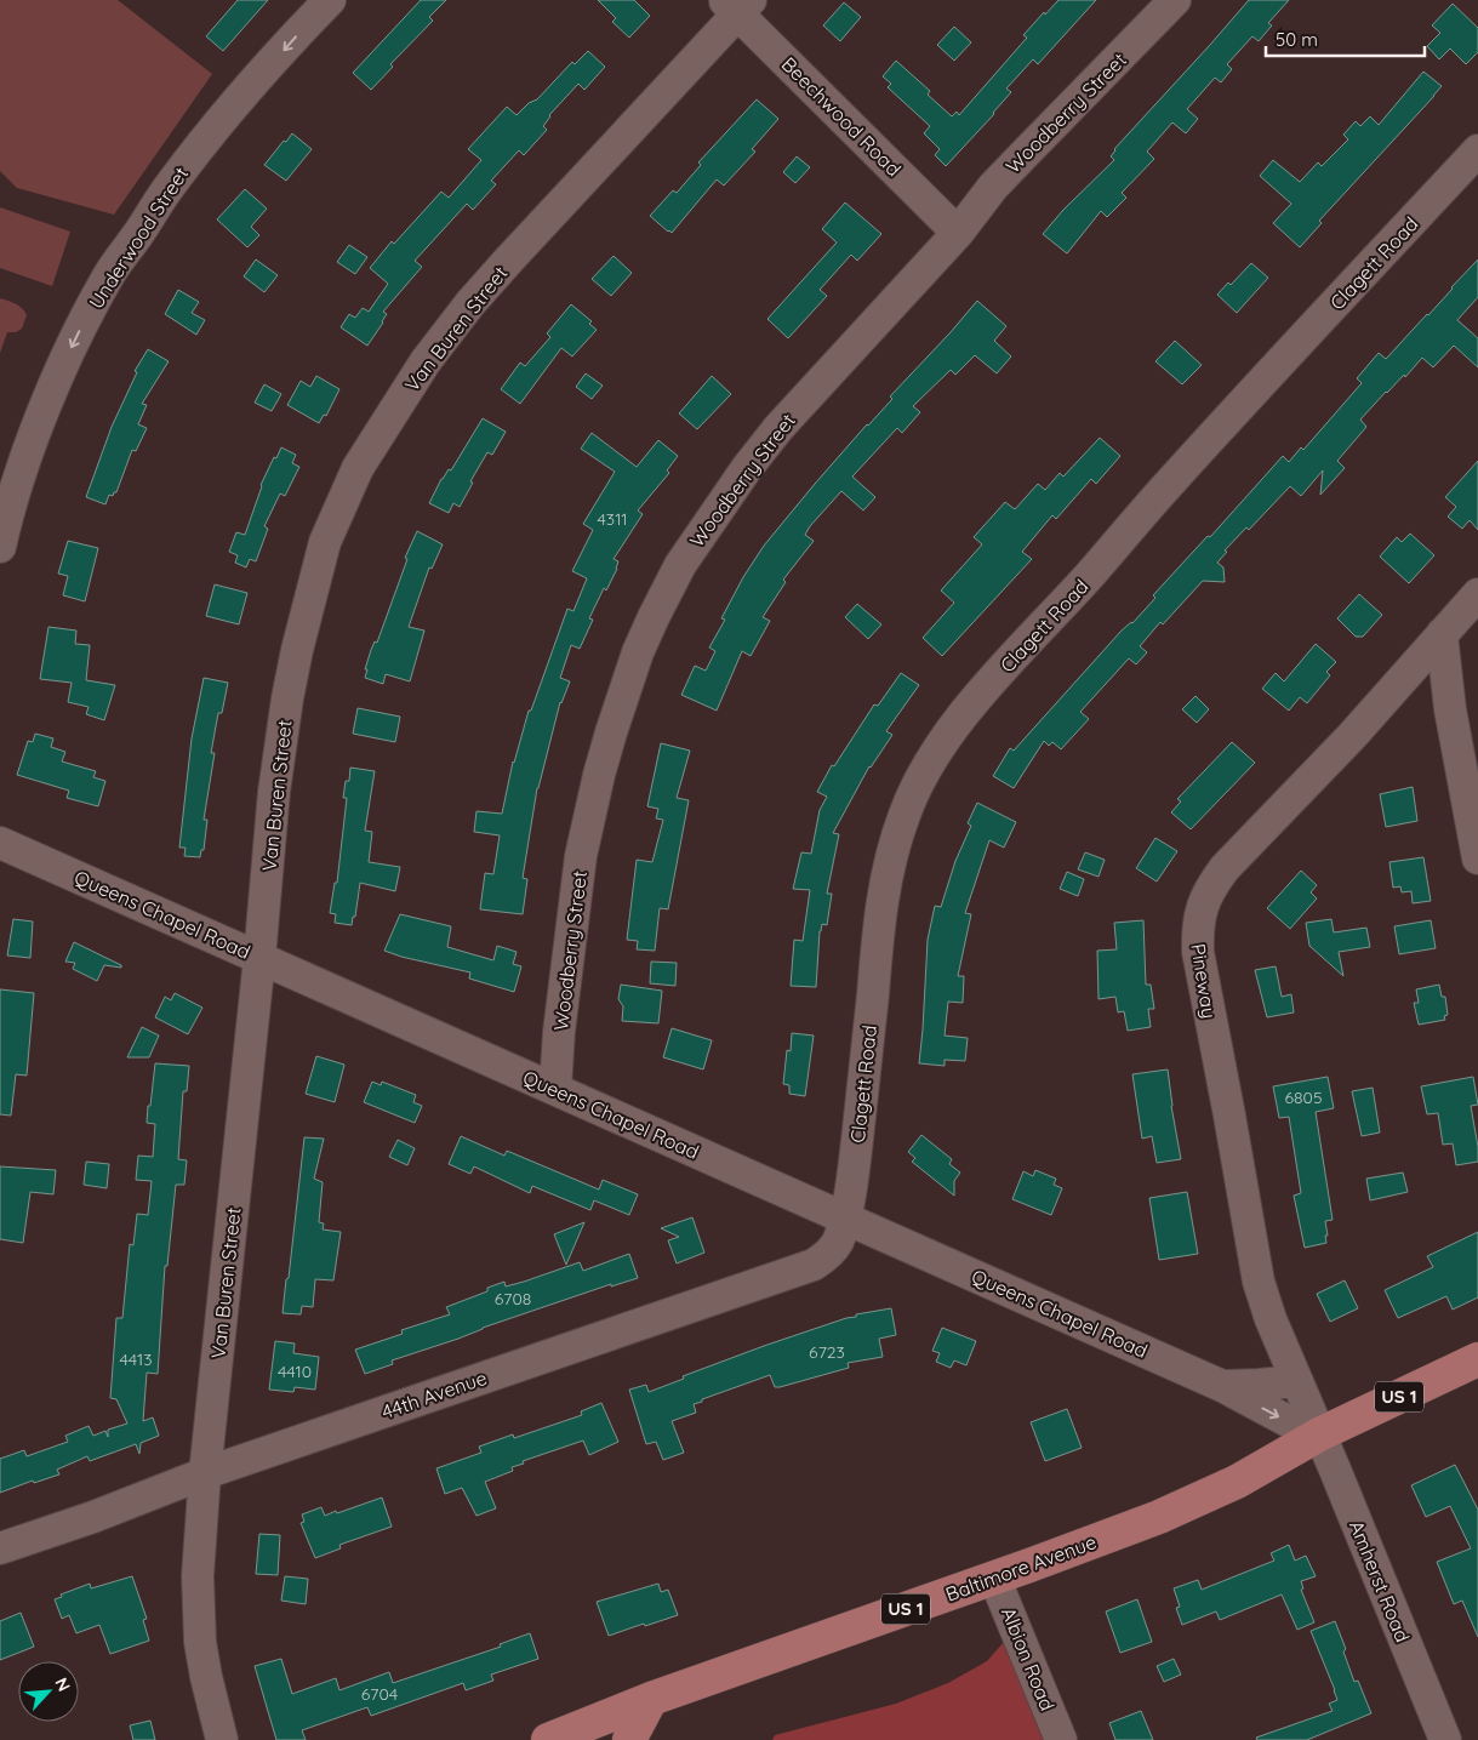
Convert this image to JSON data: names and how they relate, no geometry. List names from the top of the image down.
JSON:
{
  "streets": {
    "main road": ["US 1", "Baltimore Avenue"],
    "street": [
      "Woodberry Street",
      "Beechwood Road",
      "Underwood Street",
      "Clagett Road",
      "Van Buren Street",
      "Queens Chapel Road",
      "Pineway",
      "44th Avenue",
      "Amherst Road",
      "Albion Road"
    ]
  },
  "crossings": [
    ["Woodberry Street", "Beechwood Road"],
    ["Woodberry Street", "Queens Chapel Road"],
    ["Beechwood Road", "Van Buren Street"],
    ["Clagett Road", "Queens Chapel Road"],
    ["Clagett Road", "44th Avenue"],
    ["Van Buren Street", "Queens Chapel Road"],
    ["Van Buren Street", "44th Avenue"],
    ["Queens Chapel Road", "Pineway"],
    ["Queens Chapel Road", "44th Avenue"],
    ["Queens Chapel Road", "Baltimore Avenue"],
    ["Queens Chapel Road", "Amherst Road"],
    ["Pineway", "Baltimore Avenue"],
    ["Pineway", "Amherst Road"],
    ["Baltimore Avenue", "Amherst Road"],
    ["Baltimore Avenue", "Albion Road"]
  ],
  "one_way": ["Underwood Street"],
  "house_numbers": [
    "4311",
    "6805",
    "6708",
    "6723",
    "4413",
    "4410",
    "6704"
  ],
  "scale_bar": "50 m",
  "north": "top right"
}
